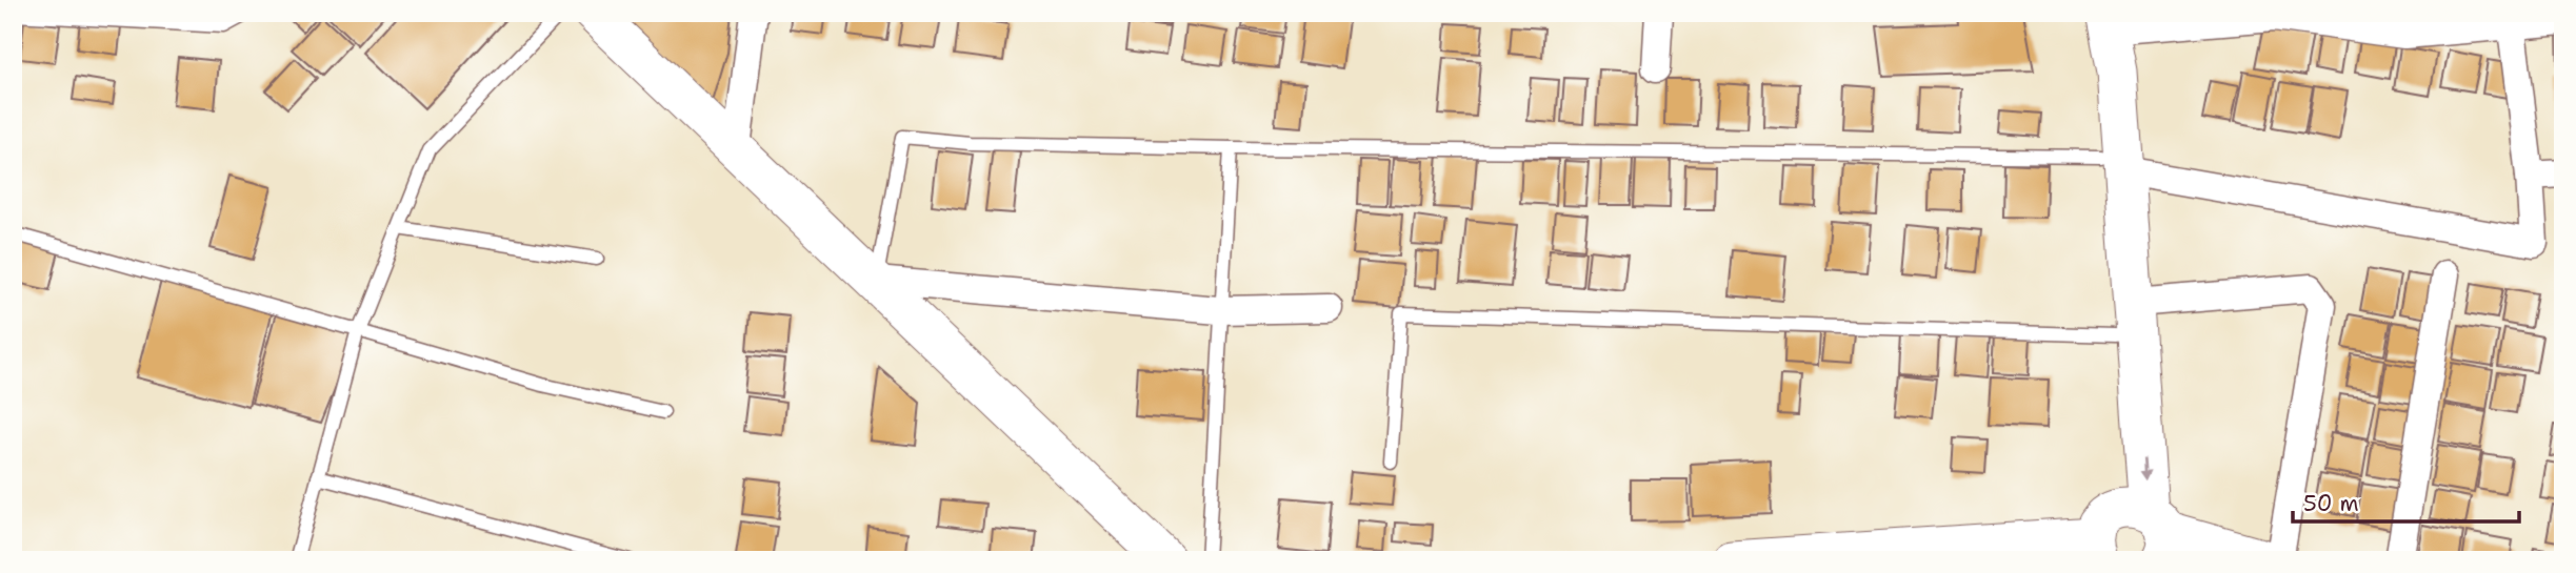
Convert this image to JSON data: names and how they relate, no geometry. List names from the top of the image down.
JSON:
{
  "scale_bar": "50 m"
}
